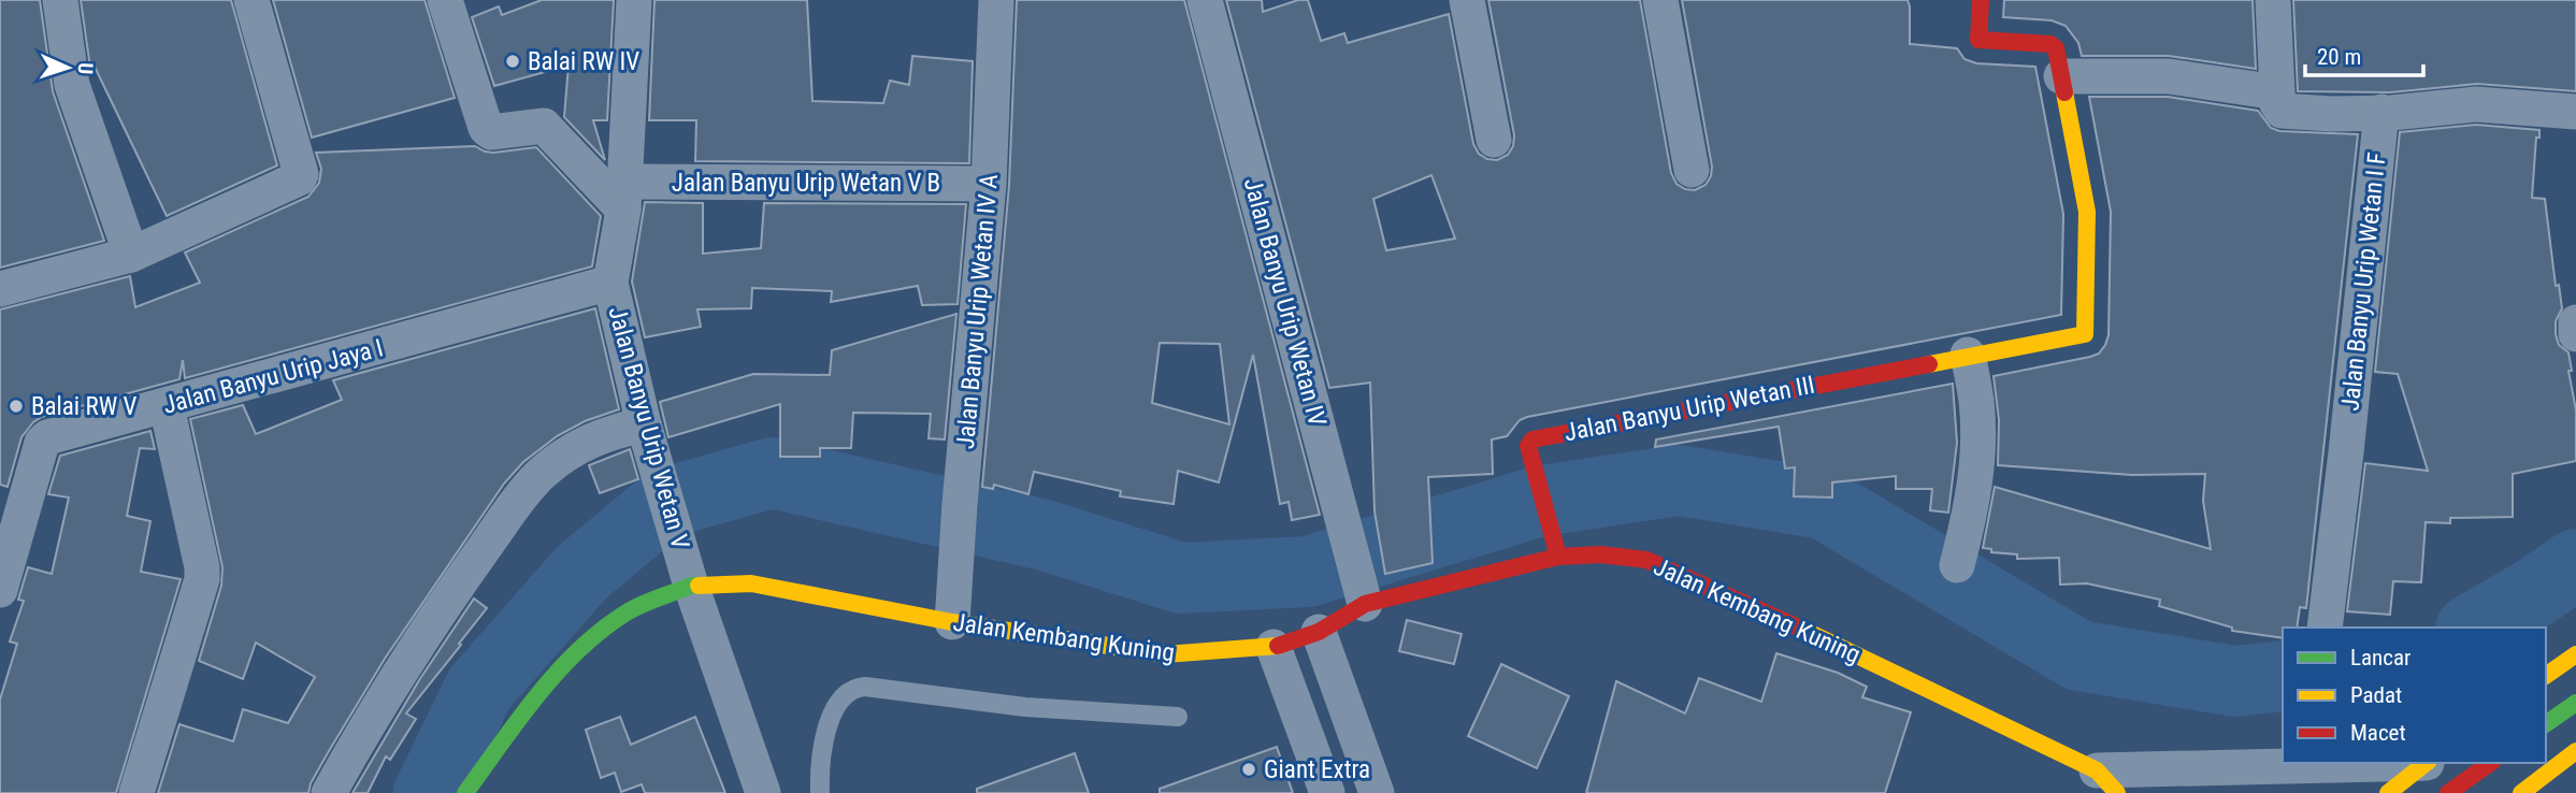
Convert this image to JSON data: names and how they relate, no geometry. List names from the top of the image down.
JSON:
{
  "streets": {
    "main road": ["Jalan Banyu Urip Wetan III", "Jalan Kembang Kuning"],
    "street": [
      "Jalan Banyu Urip Wetan V B",
      "Jalan Banyu Urip Wetan I F",
      "Jalan Banyu Urip Wetan IV",
      "Jalan Banyu Urip Wetan IV A",
      "Jalan Banyu Urip Jaya I",
      "Jalan Banyu Urip Wetan V"
    ]
  },
  "crossings": [
    ["Jalan Banyu Urip Wetan V B", "Jalan Banyu Urip Wetan IV A"],
    ["Jalan Banyu Urip Wetan V B", "Jalan Banyu Urip Wetan V"],
    ["Jalan Banyu Urip Wetan IV", "Jalan Kembang Kuning"],
    ["Jalan Banyu Urip Wetan IV A", "Jalan Kembang Kuning"],
    ["Jalan Banyu Urip Jaya I", "Jalan Banyu Urip Wetan V"],
    ["Jalan Banyu Urip Wetan III", "Jalan Kembang Kuning"],
    ["Jalan Banyu Urip Wetan V", "Jalan Kembang Kuning"]
  ],
  "places": ["Balai RW IV", "Balai RW V", "Giant Extra"],
  "legend": ["Lancar", "Padat", "Macet"],
  "scale_bar": "20 m",
  "north": "right"
}
